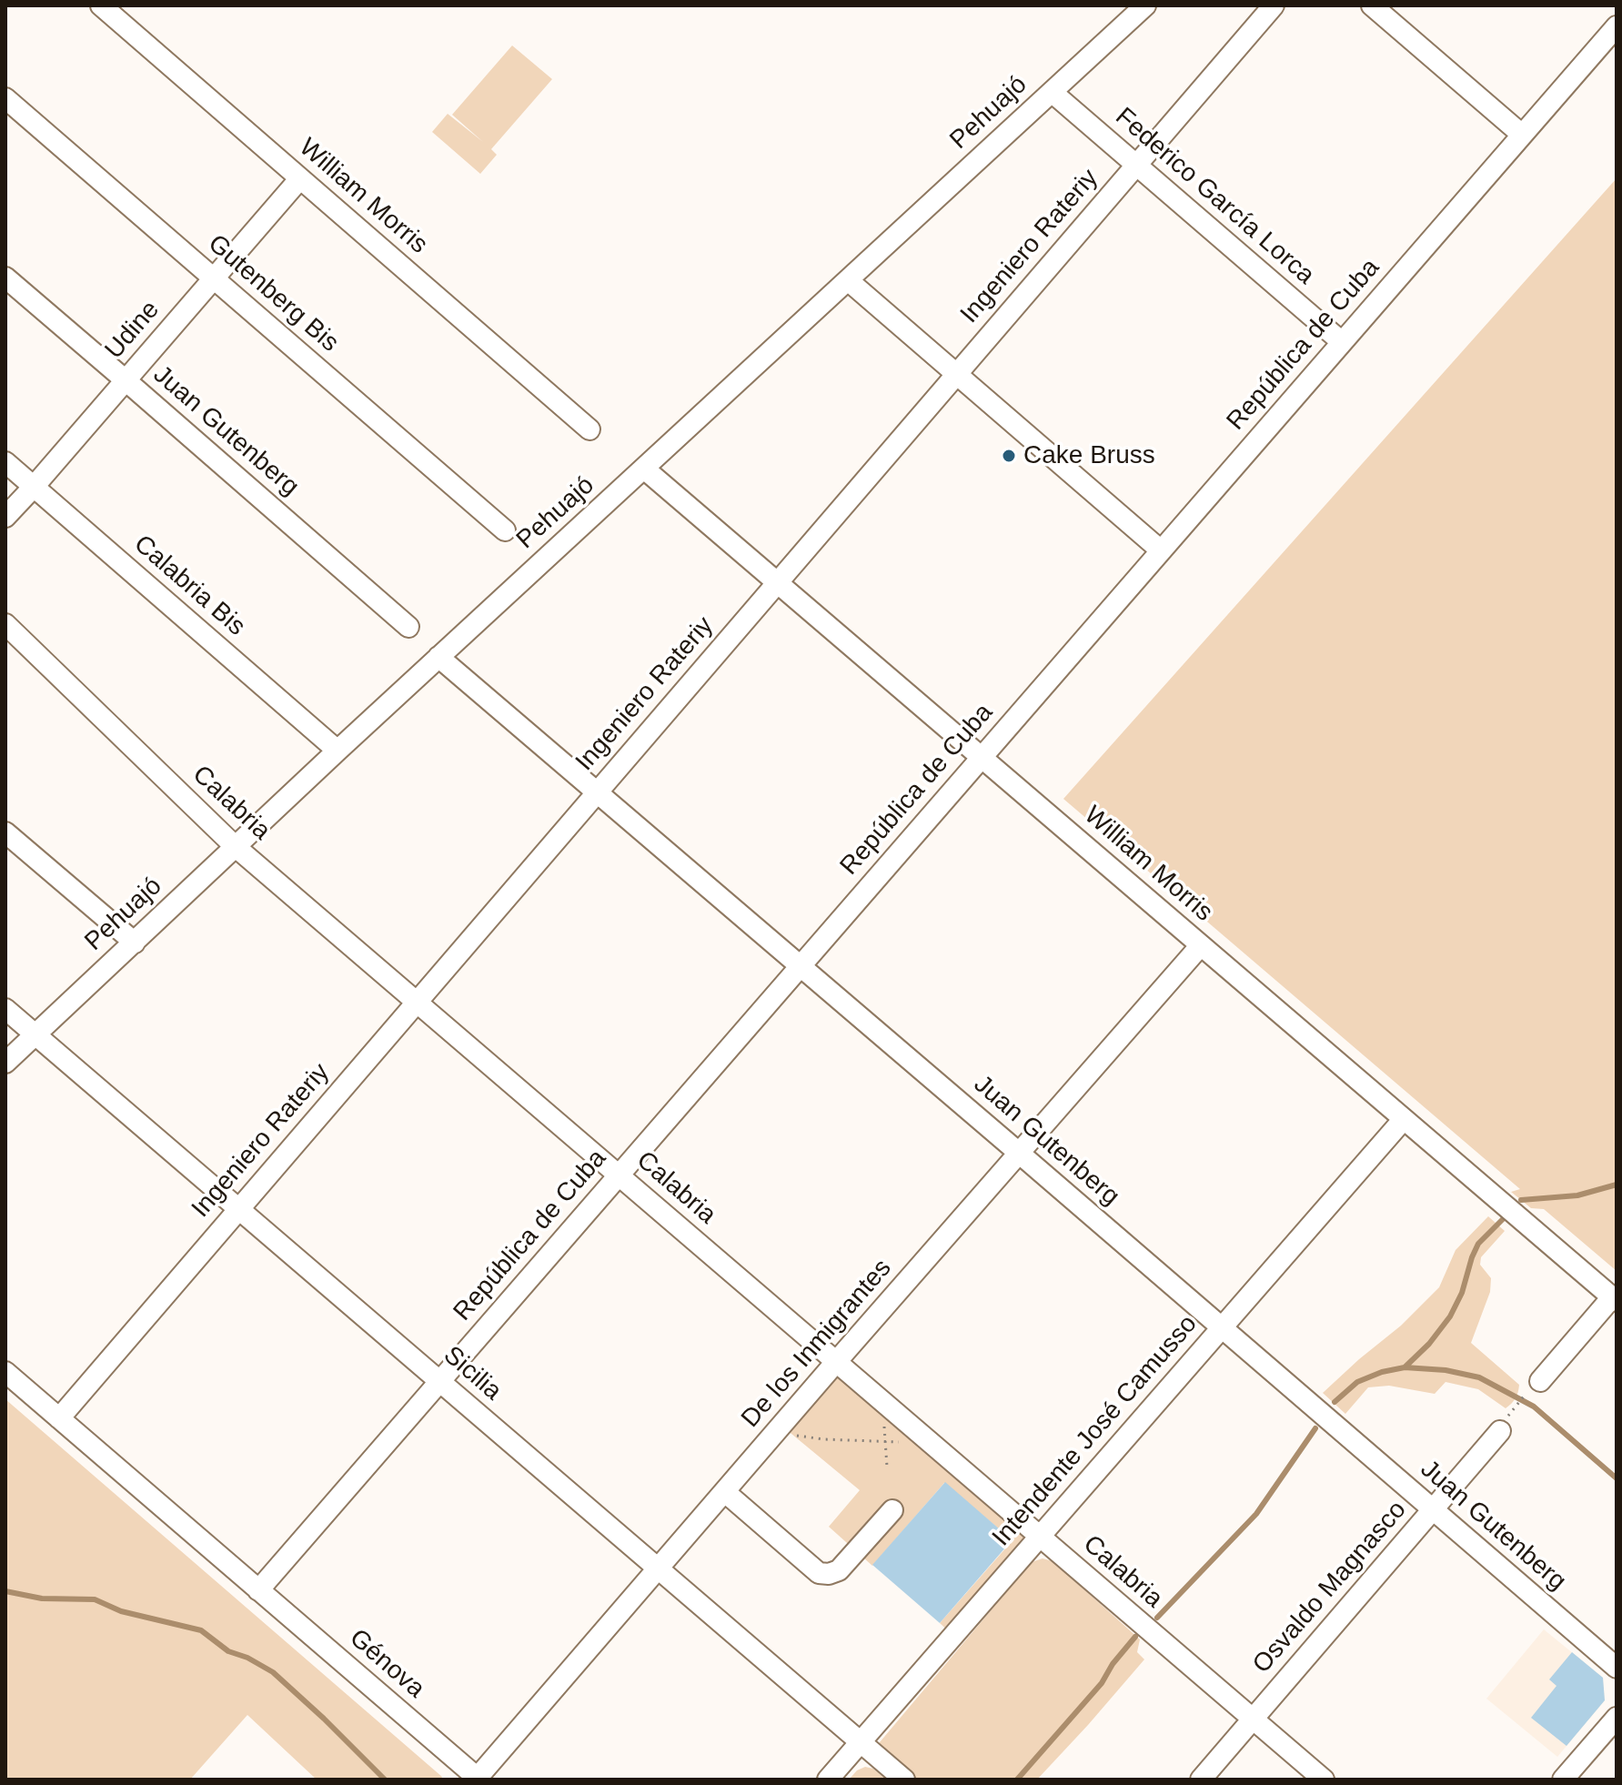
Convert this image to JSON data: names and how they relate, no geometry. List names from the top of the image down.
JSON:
{
  "streets": {
    "street": [
      "Pehuajó",
      "William Morris",
      "Federico García Lorca",
      "Ingeniero Rateriy",
      "Gutenberg Bis",
      "Udine",
      "República de Cuba",
      "Juan Gutenberg",
      "Calabria Bis",
      "Calabria",
      "De los Inmigrantes",
      "Sicilia",
      "Intendente José Camusso",
      "Osvaldo Magnasco",
      "Génova"
    ]
  },
  "crossings": [
    ["Pehuajó", "William Morris"],
    ["Pehuajó", "Federico García Lorca"],
    ["Pehuajó", "Juan Gutenberg"],
    ["Pehuajó", "Calabria Bis"],
    ["Pehuajó", "Calabria"],
    ["Pehuajó", "Sicilia"],
    ["William Morris", "Ingeniero Rateriy"],
    ["William Morris", "Udine"],
    ["William Morris", "República de Cuba"],
    ["William Morris", "De los Inmigrantes"],
    ["William Morris", "Intendente José Camusso"],
    ["Federico García Lorca", "Ingeniero Rateriy"],
    ["Federico García Lorca", "República de Cuba"],
    ["Ingeniero Rateriy", "Juan Gutenberg"],
    ["Ingeniero Rateriy", "Calabria"],
    ["Ingeniero Rateriy", "Sicilia"],
    ["Ingeniero Rateriy", "Génova"],
    ["Gutenberg Bis", "Udine"],
    ["Udine", "Juan Gutenberg"],
    ["Udine", "Calabria Bis"],
    ["República de Cuba", "Juan Gutenberg"],
    ["República de Cuba", "Calabria"],
    ["República de Cuba", "Sicilia"],
    ["República de Cuba", "Génova"],
    ["Juan Gutenberg", "De los Inmigrantes"],
    ["Juan Gutenberg", "Intendente José Camusso"],
    ["Juan Gutenberg", "Osvaldo Magnasco"],
    ["Calabria", "De los Inmigrantes"],
    ["Calabria", "Intendente José Camusso"],
    ["Calabria", "Osvaldo Magnasco"],
    ["De los Inmigrantes", "Sicilia"],
    ["De los Inmigrantes", "Génova"],
    ["Sicilia", "Intendente José Camusso"]
  ],
  "places": ["Cake Bruss"]
}
